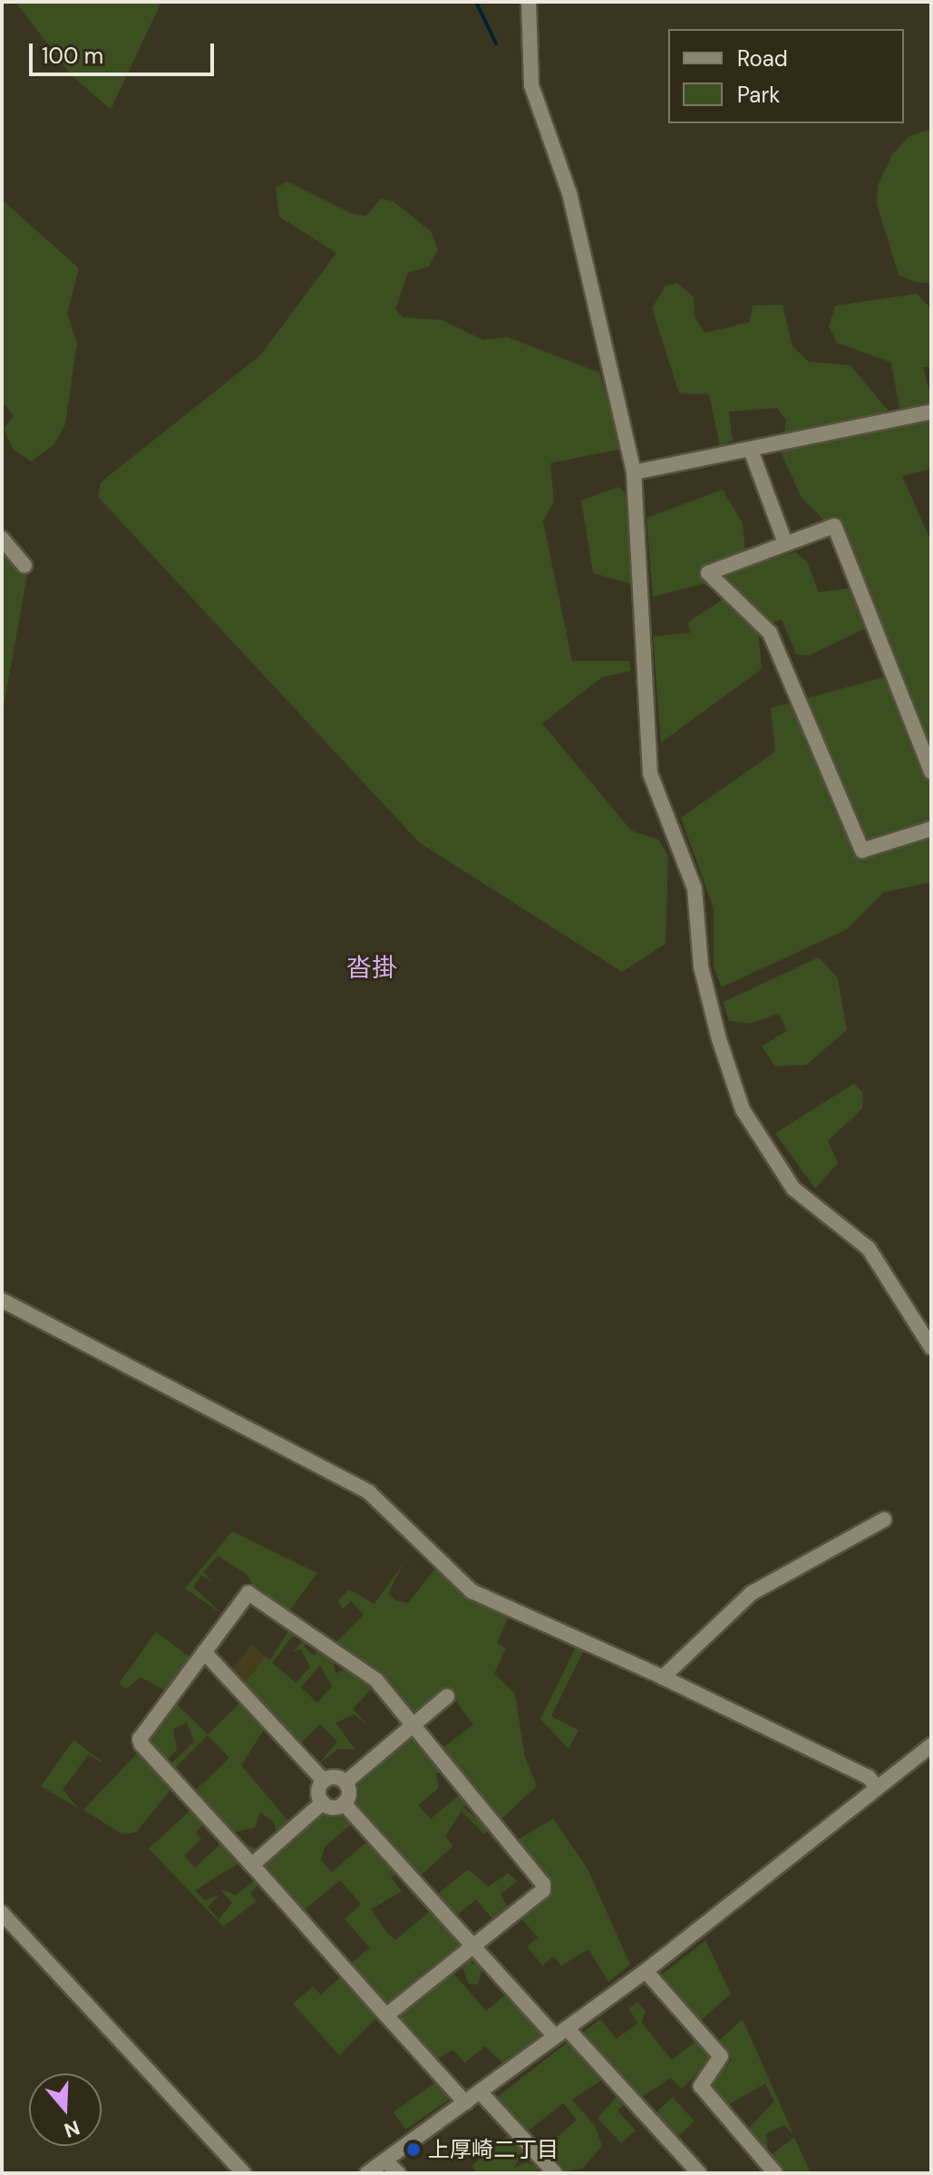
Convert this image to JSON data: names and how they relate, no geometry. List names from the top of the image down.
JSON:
{
  "districts": ["沓掛"],
  "places": ["上厚崎二丁目"],
  "legend": ["Road", "Park"],
  "scale_bar": "100 m",
  "north": "bottom"
}
